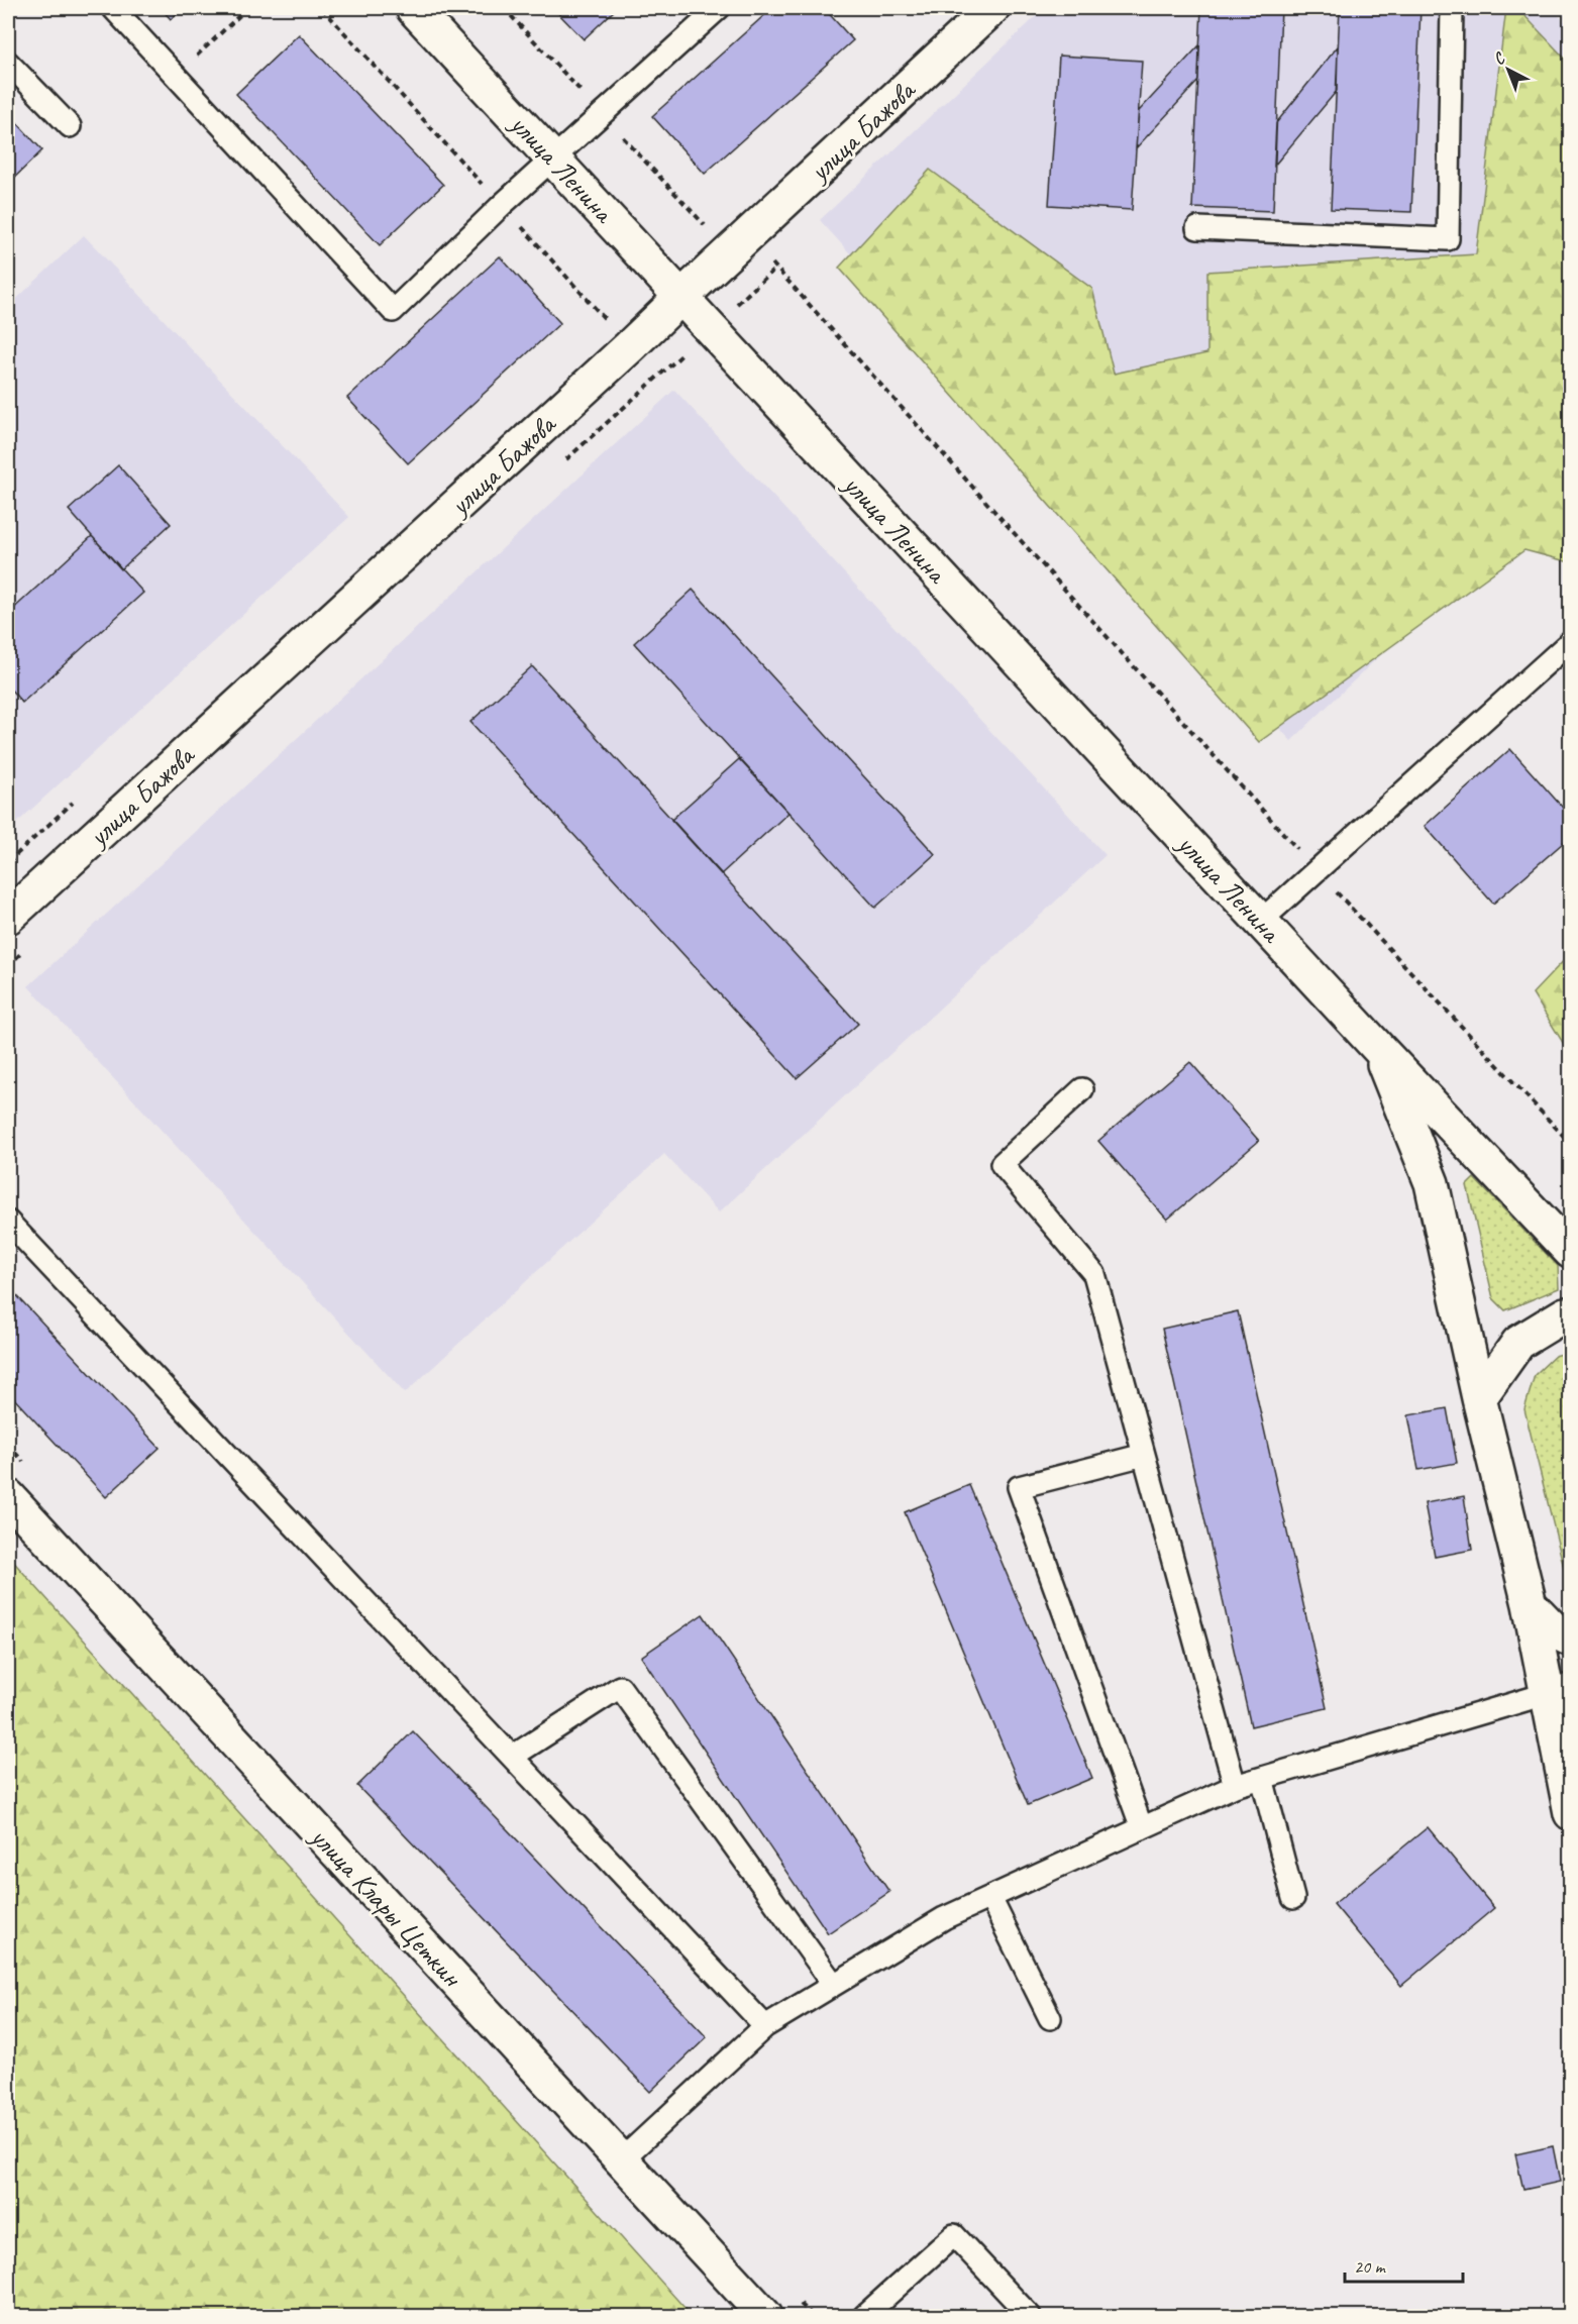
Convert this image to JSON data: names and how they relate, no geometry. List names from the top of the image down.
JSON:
{
  "streets": {
    "street": ["улица Бажова", "улица Ленина", "улица Клары Цеткин"]
  },
  "crossings": [
    ["улица Бажова", "улица Ленина"]
  ],
  "scale_bar": "20 m",
  "north": "top left"
}
